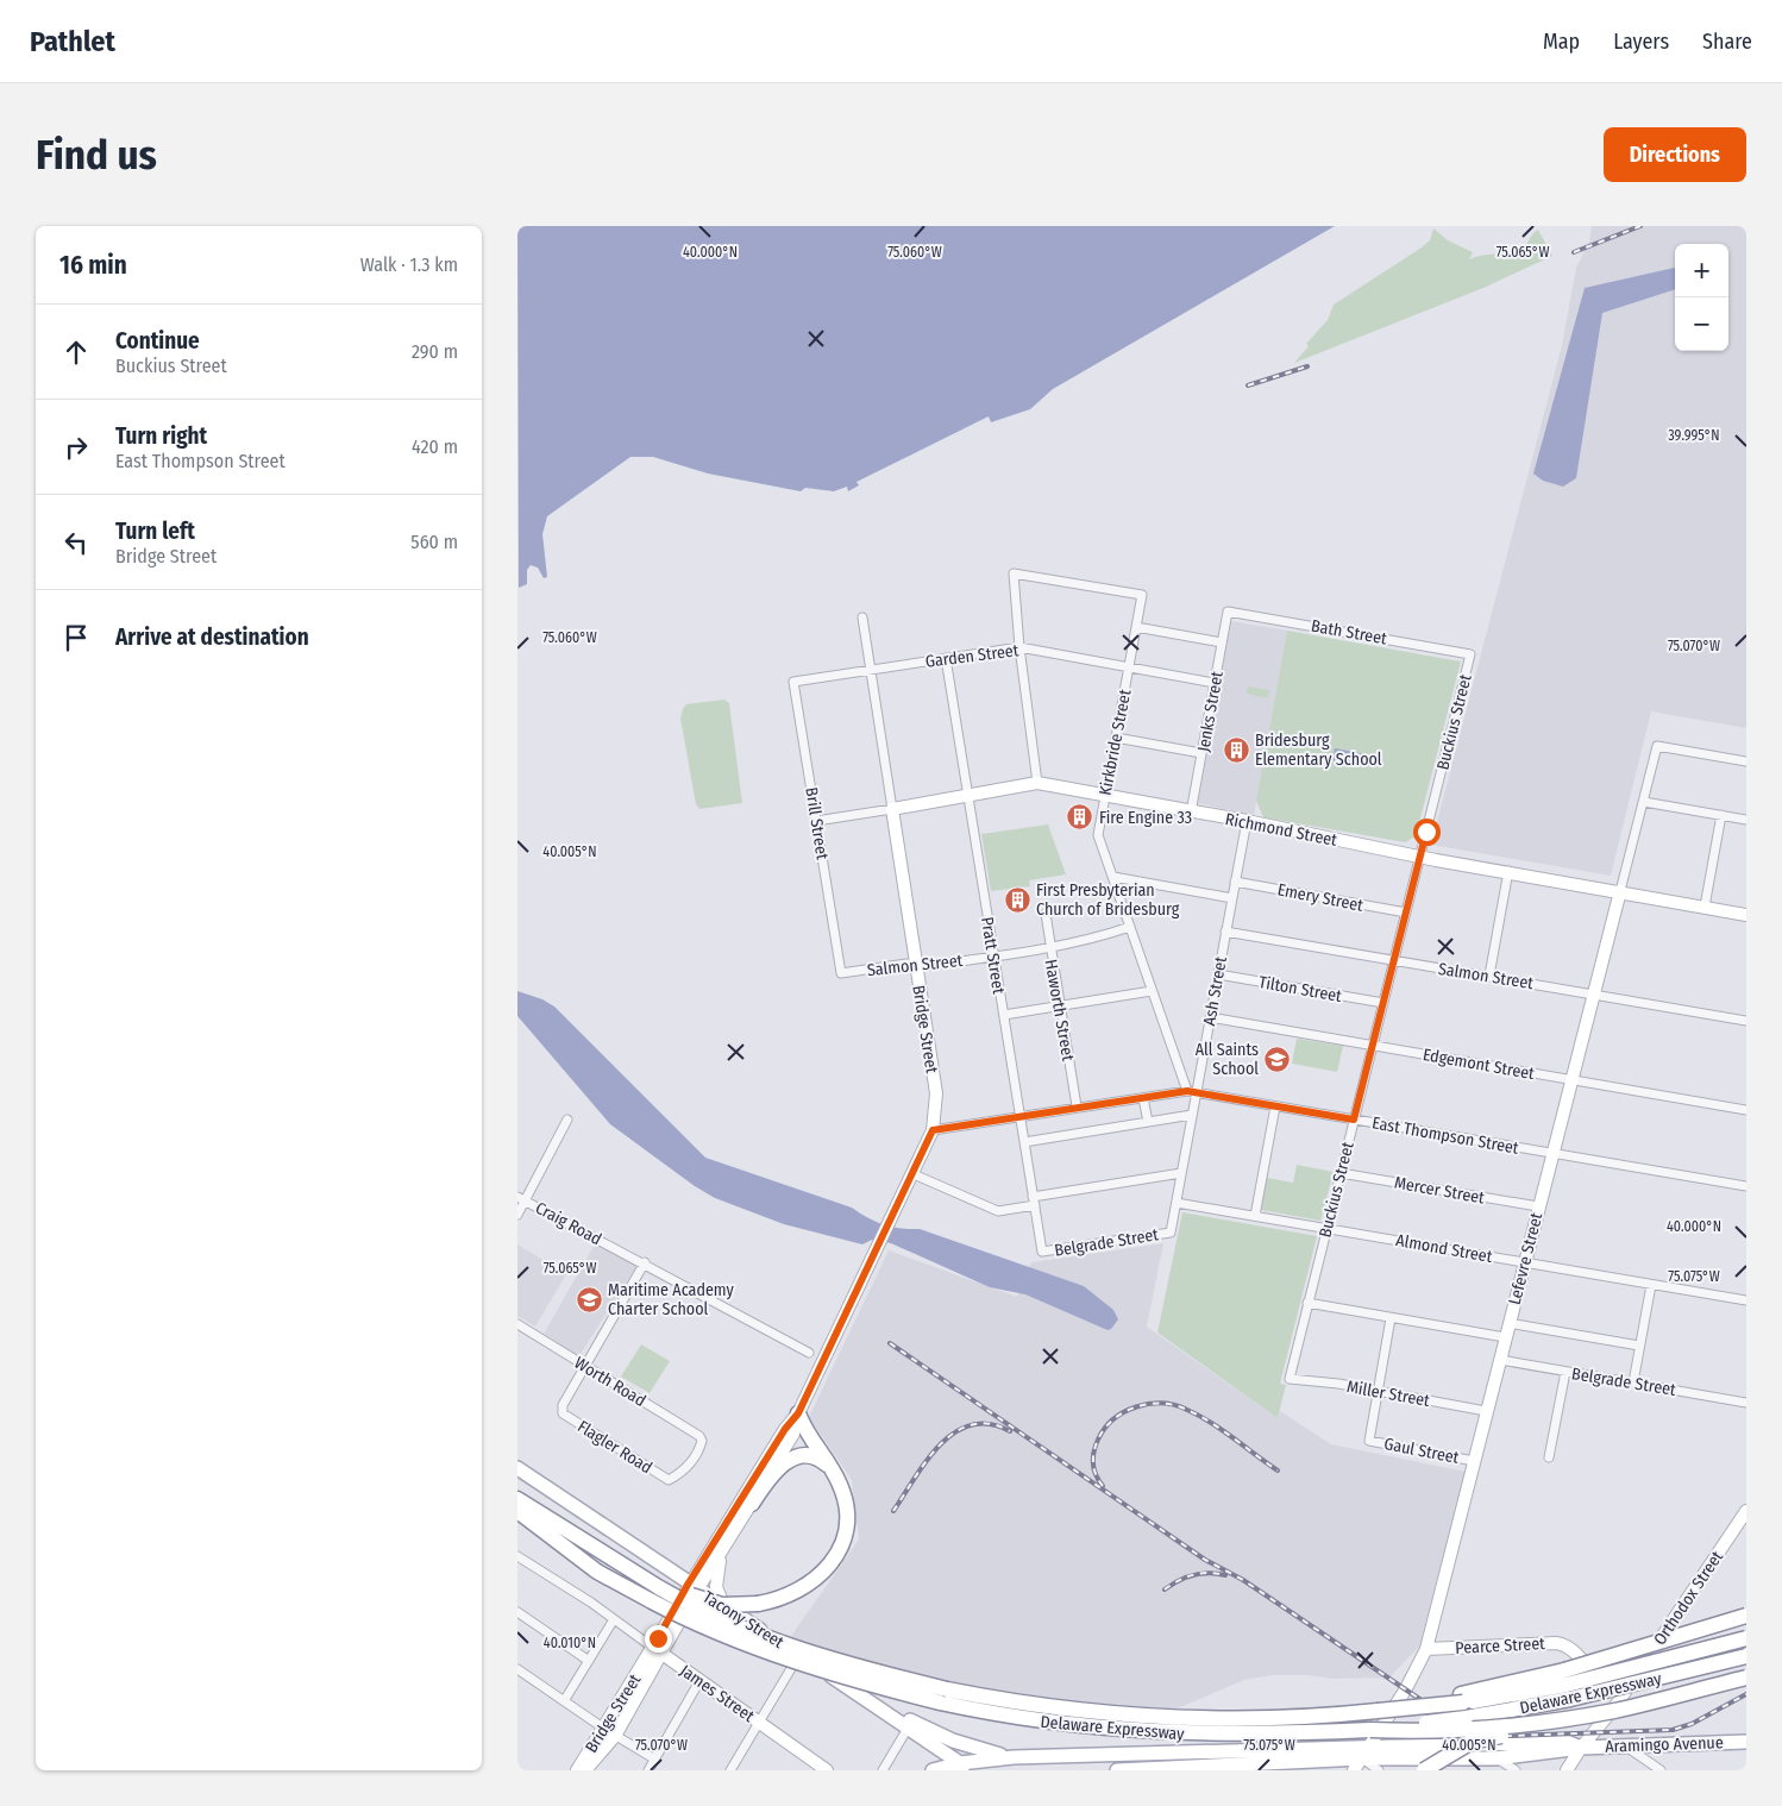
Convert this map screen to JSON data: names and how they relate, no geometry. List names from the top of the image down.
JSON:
{
  "streets": {
    "highway": ["Delaware Expressway"],
    "main road": [
      "Richmond Street",
      "Bridge Street",
      "Lefevre Street",
      "Orthodox Street",
      "Tacony Street",
      "Pearce Street",
      "James Street",
      "Aramingo Avenue"
    ],
    "street": [
      "Bath Street",
      "Garden Street",
      "Jenks Street",
      "Buckius Street",
      "Kirkbride Street",
      "Brill Street",
      "Emery Street",
      "Pratt Street",
      "Salmon Street",
      "Tilton Street",
      "Ash Street",
      "Haworth Street",
      "Edgemont Street",
      "East Thompson Street",
      "Mercer Street",
      "Craig Road",
      "Belgrade Street",
      "Almond Street",
      "Worth Road",
      "Miller Street",
      "Flagler Road",
      "Gaul Street"
    ]
  },
  "crossings": [
    ["Bath Street", "Jenks Street"],
    ["Bath Street", "Buckius Street"],
    ["Garden Street", "Jenks Street"],
    ["Garden Street", "Kirkbride Street"],
    ["Garden Street", "Brill Street"],
    ["Garden Street", "Pratt Street"],
    ["Garden Street", "Bridge Street"],
    ["Jenks Street", "Richmond Street"],
    ["Buckius Street", "Richmond Street"],
    ["Buckius Street", "Emery Street"],
    ["Buckius Street", "Salmon Street"],
    ["Buckius Street", "Tilton Street"],
    ["Buckius Street", "Edgemont Street"],
    ["Buckius Street", "East Thompson Street"],
    ["Buckius Street", "Mercer Street"],
    ["Buckius Street", "Almond Street"],
    ["Buckius Street", "Miller Street"],
    ["Kirkbride Street", "Richmond Street"],
    ["Kirkbride Street", "Salmon Street"],
    ["Kirkbride Street", "East Thompson Street"],
    ["Brill Street", "Richmond Street"],
    ["Brill Street", "Salmon Street"],
    ["Richmond Street", "Pratt Street"],
    ["Richmond Street", "Ash Street"],
    ["Richmond Street", "Bridge Street"],
    ["Richmond Street", "Lefevre Street"],
    ["Emery Street", "Ash Street"],
    ["Pratt Street", "Salmon Street"],
    ["Pratt Street", "East Thompson Street"],
    ["Pratt Street", "Belgrade Street"],
    ["Salmon Street", "Ash Street"],
    ["Salmon Street", "Haworth Street"],
    ["Salmon Street", "Bridge Street"],
    ["Salmon Street", "Lefevre Street"],
    ["Tilton Street", "Ash Street"],
    ["Ash Street", "Edgemont Street"],
    ["Ash Street", "East Thompson Street"],
    ["Ash Street", "Belgrade Street"],
    ["Ash Street", "Almond Street"],
    ["Haworth Street", "East Thompson Street"],
    ["Bridge Street", "East Thompson Street"],
    ["Bridge Street", "Tacony Street"],
    ["Bridge Street", "James Street"],
    ["Edgemont Street", "Lefevre Street"],
    ["East Thompson Street", "Lefevre Street"],
    ["Mercer Street", "Lefevre Street"],
    ["Belgrade Street", "Lefevre Street"],
    ["Almond Street", "Lefevre Street"],
    ["Lefevre Street", "Miller Street"],
    ["Lefevre Street", "Gaul Street"],
    ["Lefevre Street", "Pearce Street"],
    ["Worth Road", "Flagler Road"],
    ["Miller Street", "Gaul Street"],
    ["Orthodox Street", "Pearce Street"],
    ["Orthodox Street", "Aramingo Avenue"]
  ],
  "places": {
    "building": ["Bridesburg Elementary School", "Fire Engine 33", "First Presbyterian Church of Bridesburg"],
    "school or university": ["All Saints School", "Maritime Academy Charter School"]
  },
  "page": {
    "header": "Pathlet",
    "nav": ["Map", "Layers", "Share"],
    "buttons": "Directions",
    "title": "Find us",
    "heading": ["16 min", "Walk · 1.3 km"],
    "map_buttons": ["+", "−"],
    "list": [
      ["Continue", "Buckius Street", "290 m"],
      ["Turn right", "East Thompson Street", "420 m"],
      ["Turn left", "Bridge Street", "560 m"],
      "Arrive at destination"
    ]
  },
  "coordinates": [
    "40.000°N",
    "75.060°W",
    "75.065°W",
    "39.995°N",
    "75.070°W",
    "40.005°N",
    "75.075°W",
    "40.010°N"
  ]
}
